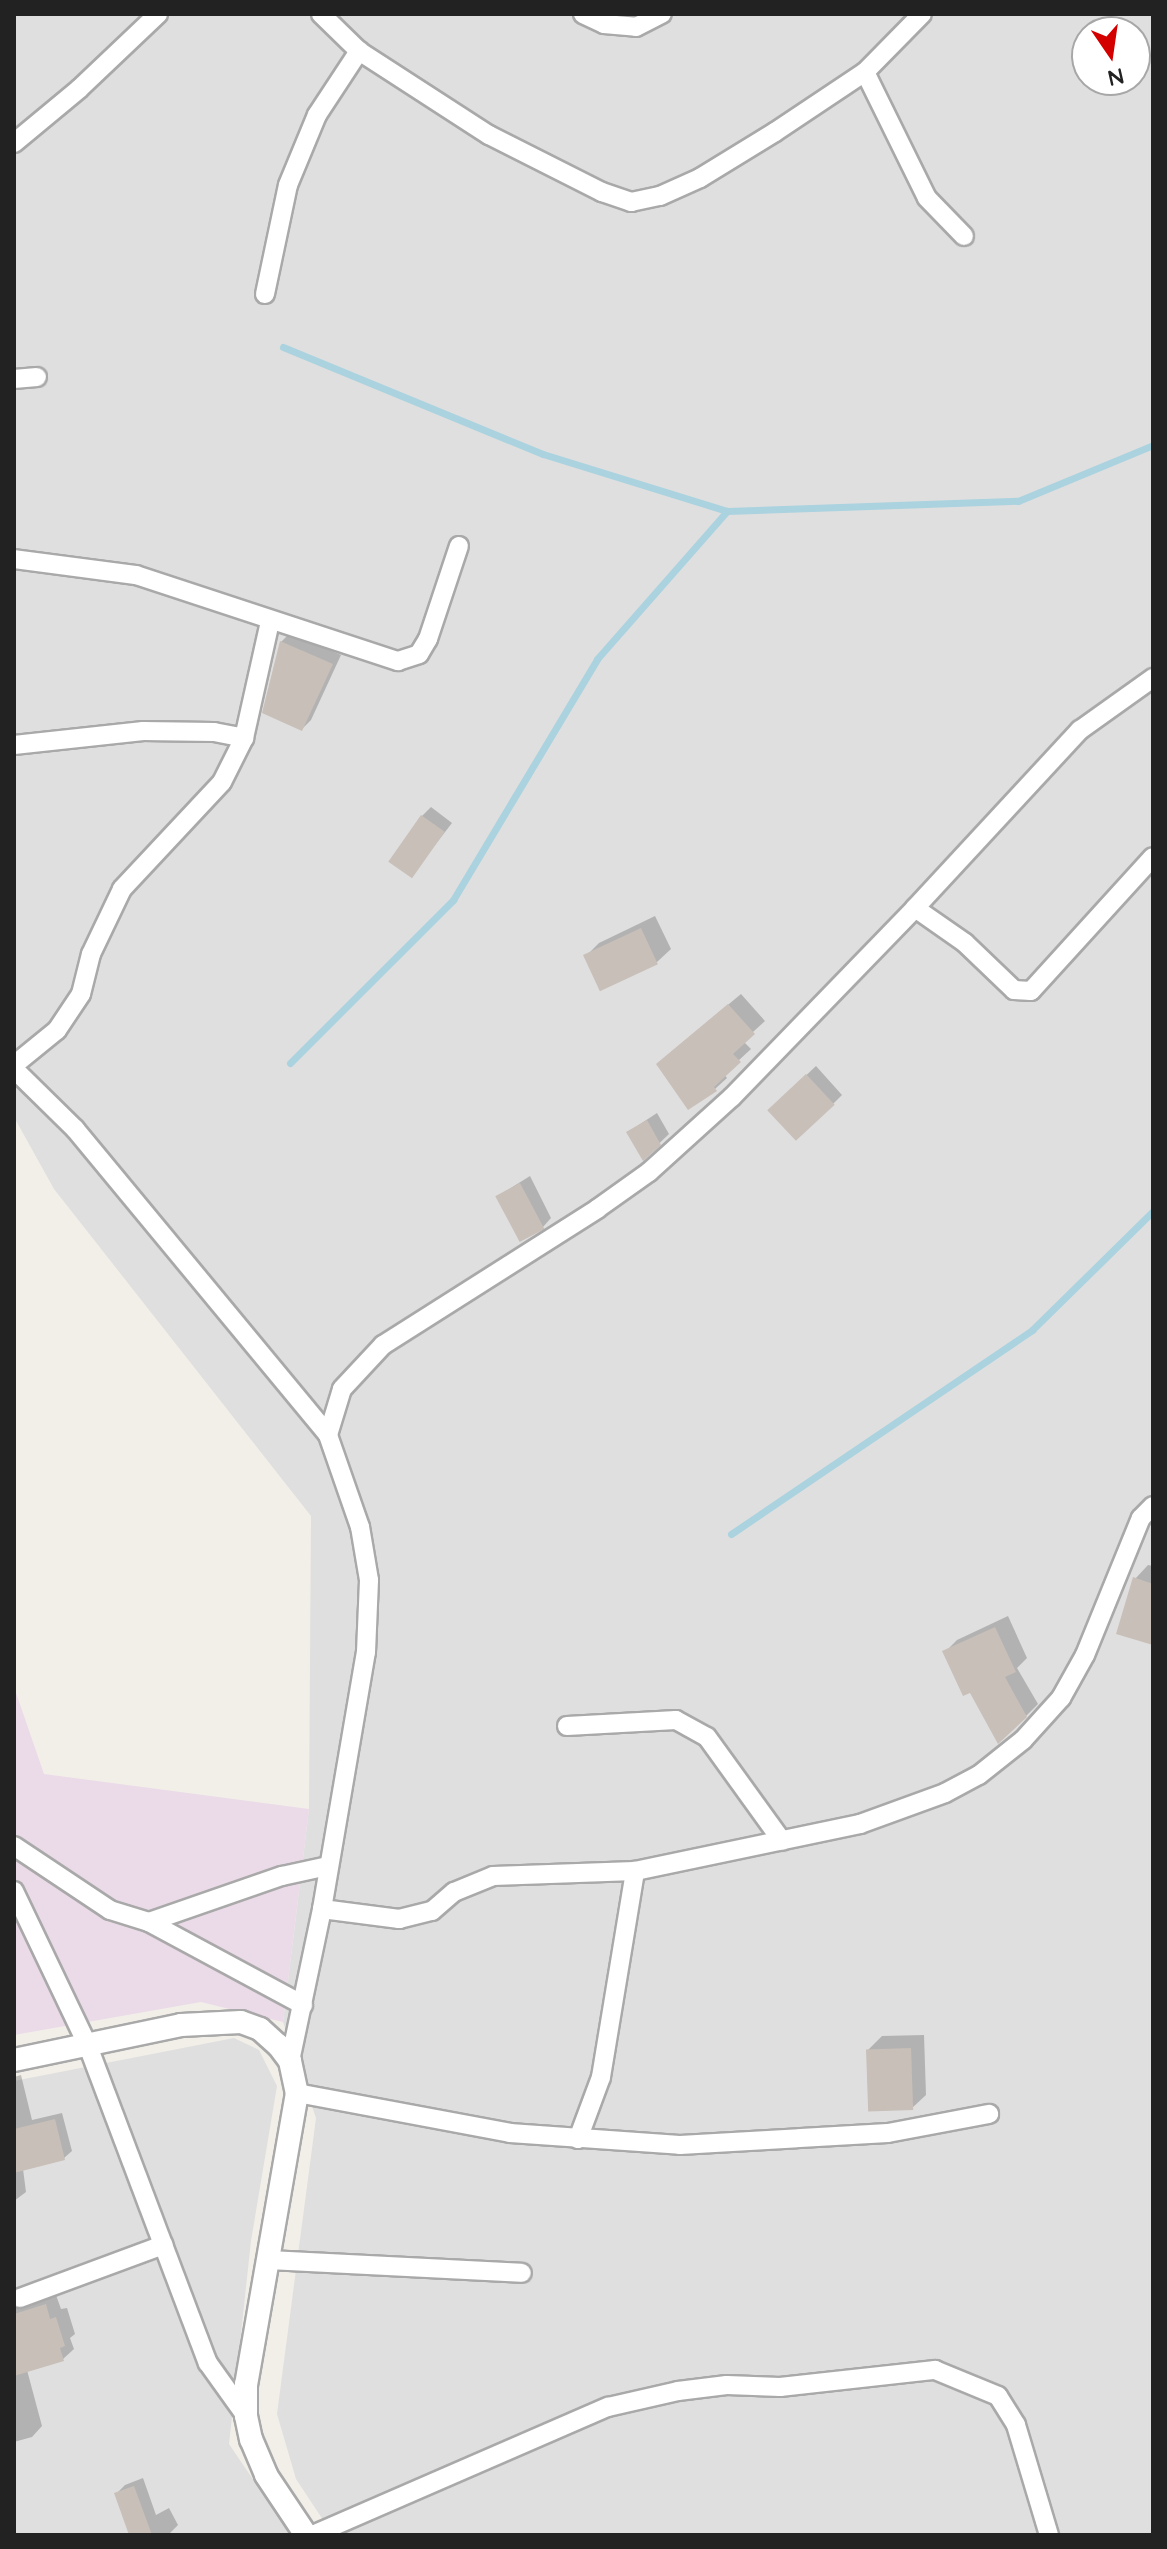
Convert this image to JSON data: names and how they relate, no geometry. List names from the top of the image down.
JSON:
{
  "north": "bottom"
}
